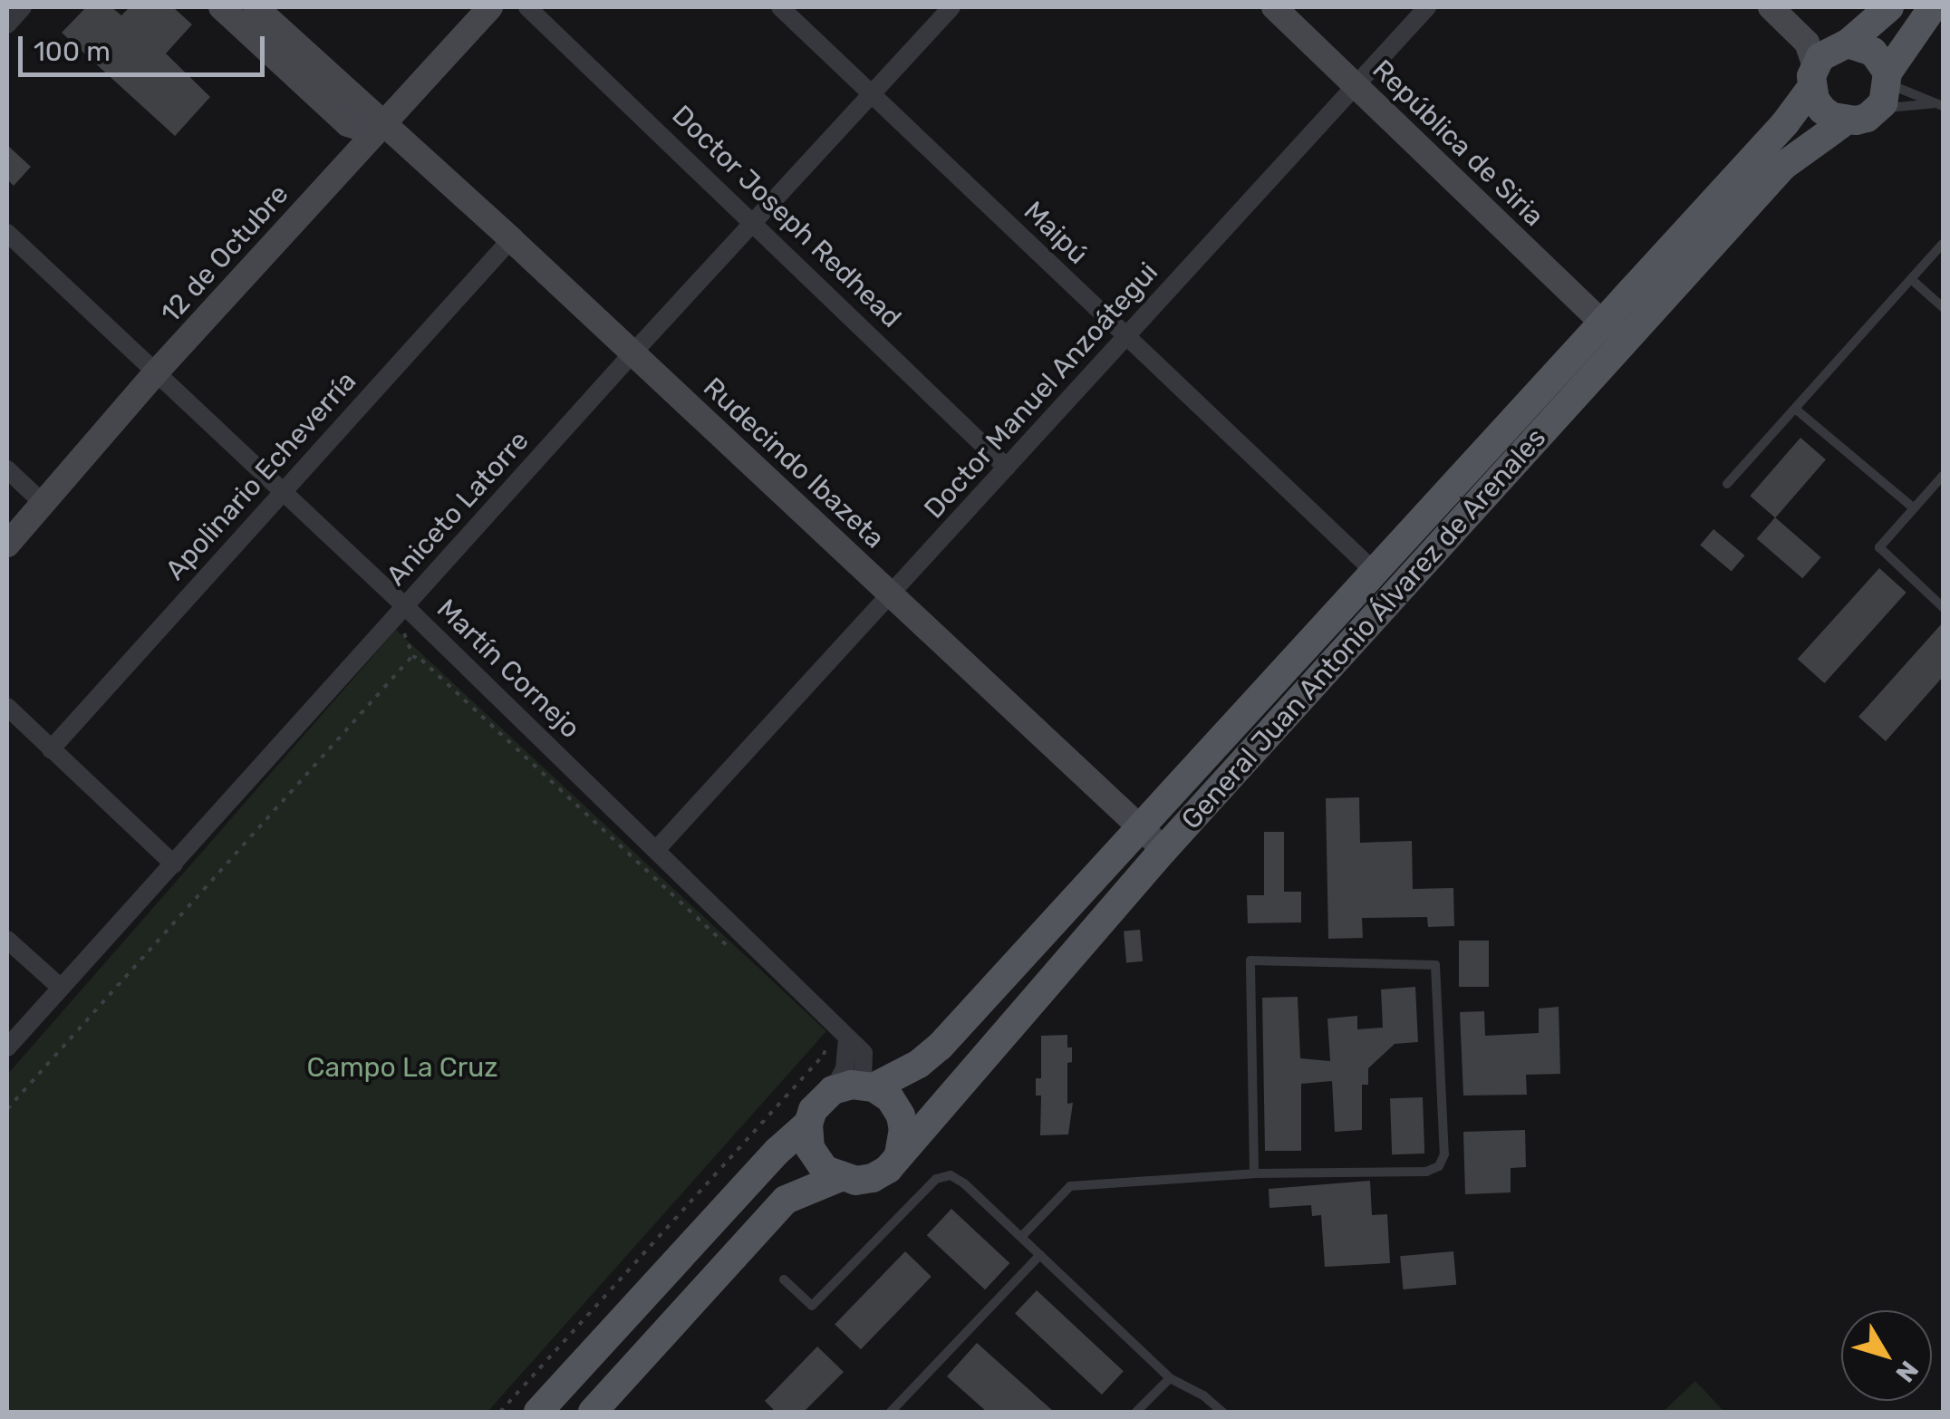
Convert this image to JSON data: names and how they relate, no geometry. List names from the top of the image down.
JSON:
{
  "streets": {
    "main road": ["General Juan Antonio Álvarez de Arenales"],
    "street": [
      "República de Siria",
      "Doctor Joseph Redhead",
      "Maipú",
      "12 de Octubre",
      "Doctor Manuel Anzoátegui",
      "Rudecindo Ibazeta",
      "Apolinario Echeverría",
      "Aniceto Latorre",
      "Martín Cornejo"
    ]
  },
  "crossings": [
    ["República de Siria", "Doctor Manuel Anzoátegui"],
    ["República de Siria", "General Juan Antonio Álvarez de Arenales"],
    ["Doctor Joseph Redhead", "Doctor Manuel Anzoátegui"],
    ["Doctor Joseph Redhead", "Aniceto Latorre"],
    ["Maipú", "Doctor Manuel Anzoátegui"],
    ["Maipú", "Aniceto Latorre"],
    ["Maipú", "General Juan Antonio Álvarez de Arenales"],
    ["12 de Octubre", "Rudecindo Ibazeta"],
    ["12 de Octubre", "Martín Cornejo"],
    ["Doctor Manuel Anzoátegui", "Rudecindo Ibazeta"],
    ["Doctor Manuel Anzoátegui", "Martín Cornejo"],
    ["Rudecindo Ibazeta", "Apolinario Echeverría"],
    ["Rudecindo Ibazeta", "Aniceto Latorre"],
    ["Rudecindo Ibazeta", "General Juan Antonio Álvarez de Arenales"],
    ["Apolinario Echeverría", "Martín Cornejo"],
    ["Aniceto Latorre", "Martín Cornejo"],
    ["General Juan Antonio Álvarez de Arenales", "Martín Cornejo"]
  ],
  "parks": ["Campo La Cruz"],
  "scale_bar": "100 m",
  "north": "bottom right"
}
